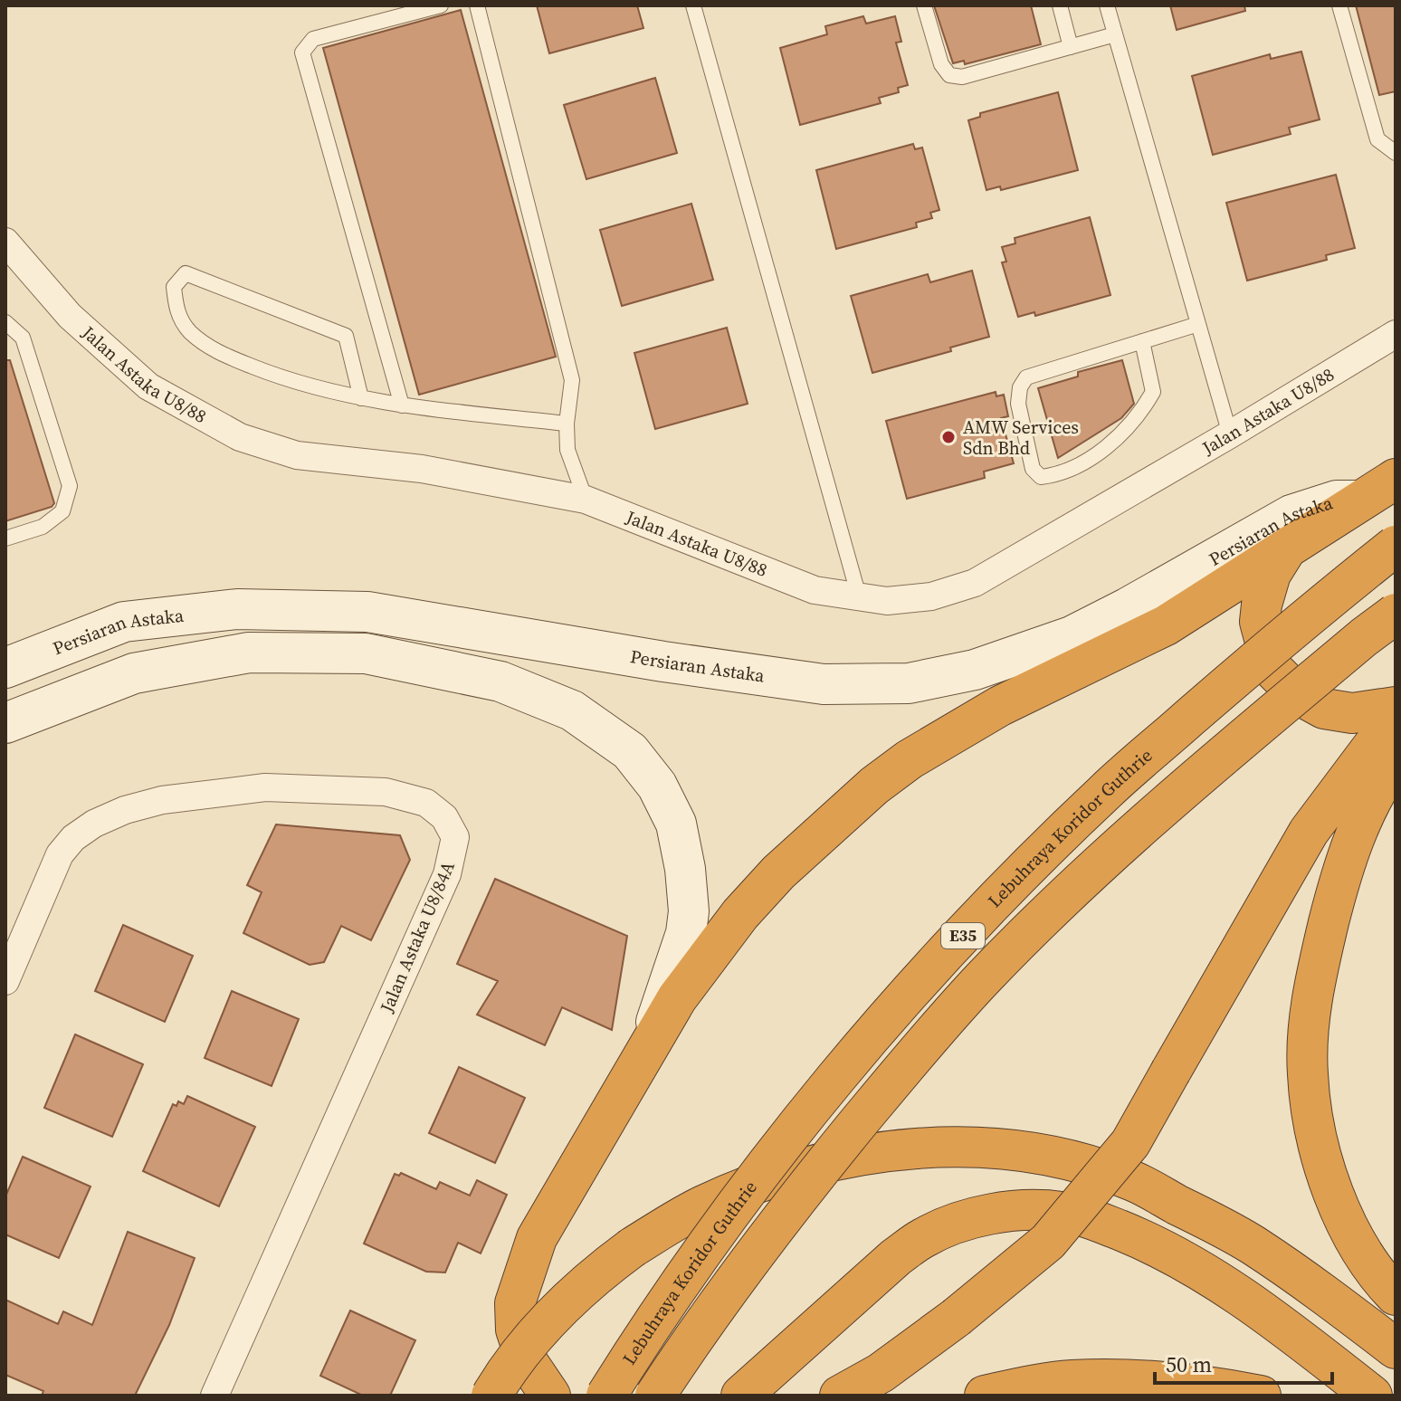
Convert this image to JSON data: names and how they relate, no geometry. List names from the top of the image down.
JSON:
{
  "streets": {
    "highway": ["Lebuhraya Koridor Guthrie", "E35"],
    "main road": ["Persiaran Astaka"],
    "street": ["Jalan Astaka U8/88", "Jalan Astaka U8/84A"]
  },
  "places": ["AMW Services Sdn Bhd"],
  "scale_bar": "50 m"
}
